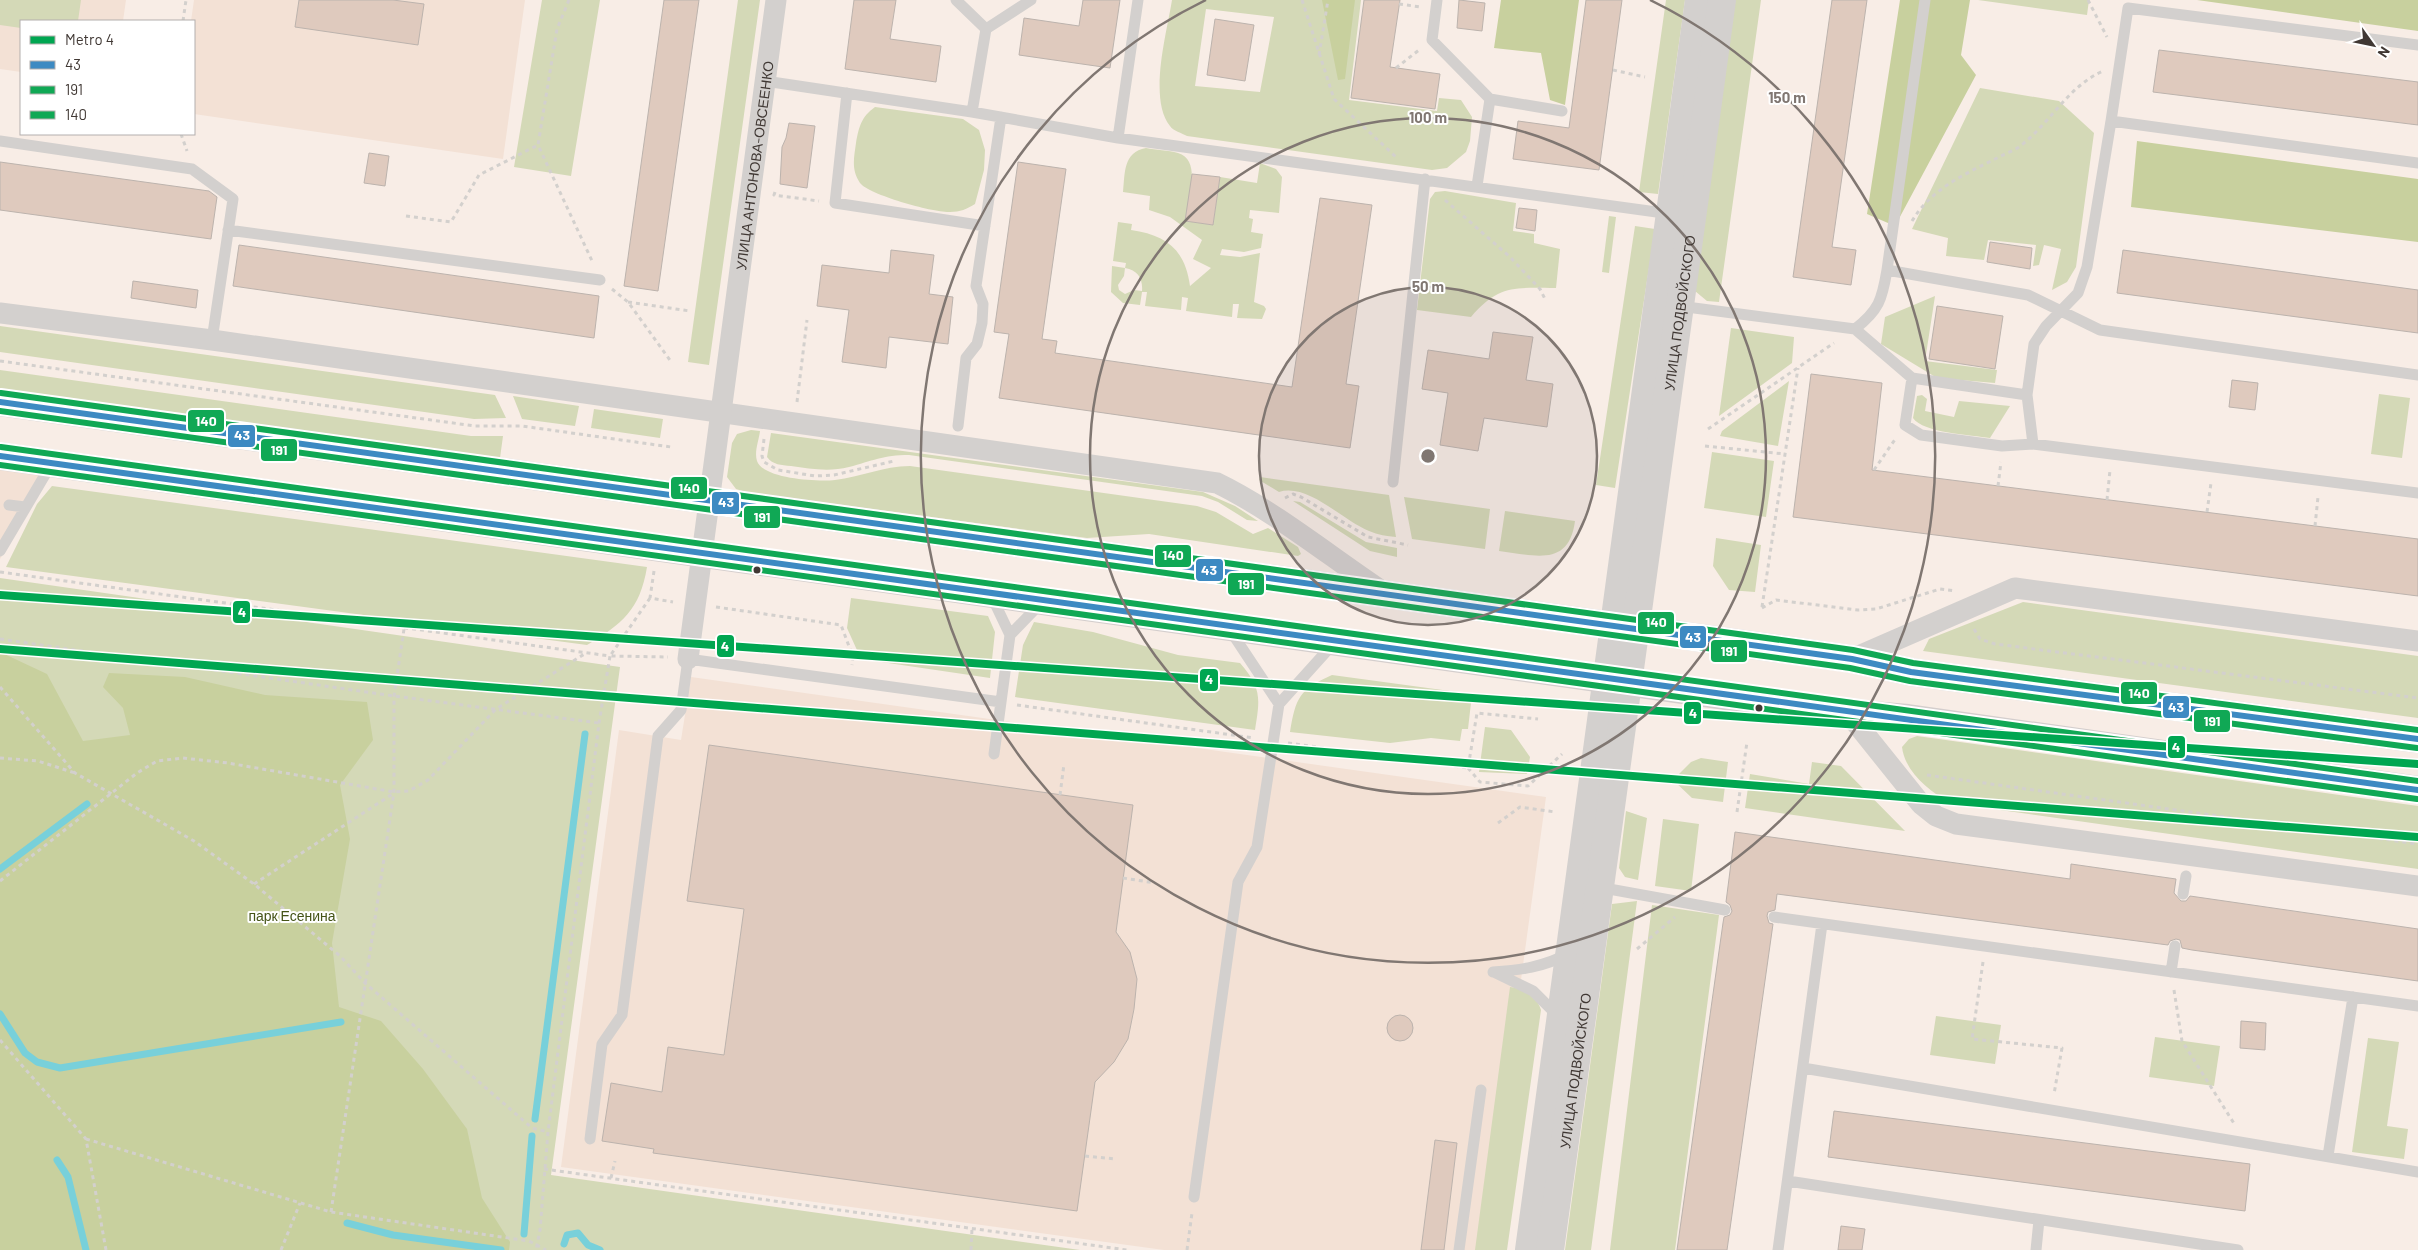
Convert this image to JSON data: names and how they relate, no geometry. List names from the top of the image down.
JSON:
{
  "streets": {
    "street": ["УЛИЦА АНТОНОВА-ОВСЕЕНКО", "УЛИЦА ПОДВОЙСКОГО"]
  },
  "parks": ["парк Есенина"],
  "lines": [
    "transit line 140",
    "transit line 43",
    "transit line 191",
    "metro line 4"
  ],
  "legend": [
    "Metro 4",
    "43",
    "191",
    "140"
  ],
  "north": "bottom right",
  "rings": ["150 m", "100 m", "50 m"]
}
